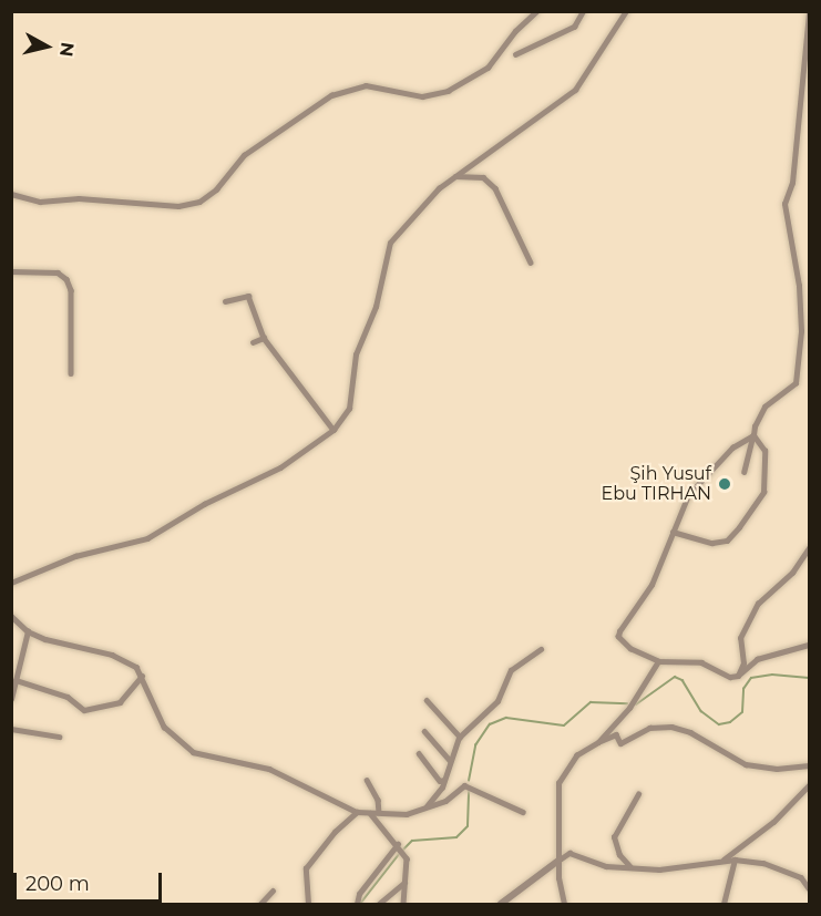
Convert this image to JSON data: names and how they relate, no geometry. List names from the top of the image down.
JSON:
{
  "places": ["Şih Yusuf Ebu TIRHAN"],
  "scale_bar": "200 m",
  "north": "right"
}
